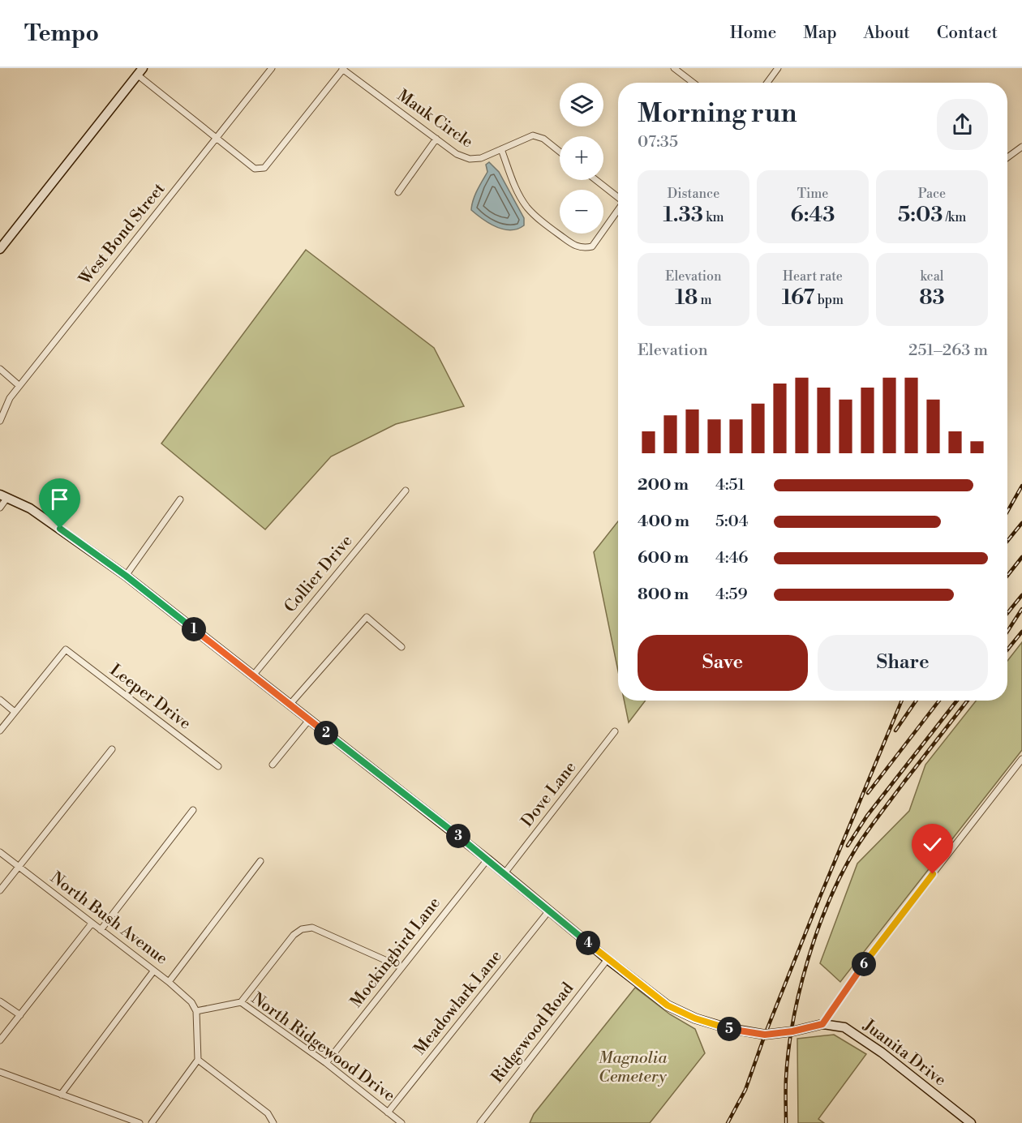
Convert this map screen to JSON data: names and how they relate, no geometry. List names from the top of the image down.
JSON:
{
  "streets": {
    "street": [
      "Mauk Circle",
      "West Bond Street",
      "Collier Drive",
      "Leeper Drive",
      "Dove Lane",
      "North Bush Avenue",
      "Mockingbird Lane",
      "Meadowlark Lane",
      "Ridgewood Road",
      "North Ridgewood Drive",
      "Juanita Drive"
    ]
  },
  "crossings": [
    ["Collier Drive", "Juanita Drive"],
    ["Dove Lane", "Juanita Drive"],
    ["North Bush Avenue", "North Ridgewood Drive"],
    ["Mockingbird Lane", "North Ridgewood Drive"],
    ["Mockingbird Lane", "Juanita Drive"],
    ["Meadowlark Lane", "North Ridgewood Drive"],
    ["Meadowlark Lane", "Juanita Drive"],
    ["Ridgewood Road", "Juanita Drive"]
  ],
  "parks": ["Magnolia Cemetery"],
  "page": {
    "header": "Tempo",
    "nav": [
      "Home",
      "Map",
      "About",
      "Contact"
    ],
    "map_buttons": ["+", "−"],
    "heading": ["Morning run", "07:35"],
    "stats": [
      ["Distance", "1.33 km"],
      ["Time", "6:43"],
      ["Pace", "5:03 /km"],
      ["Elevation", "18 m"],
      ["Heart rate", "167 bpm"],
      ["kcal", "83"]
    ],
    "chart": ["Elevation", "251–263 m"],
    "list": [
      {
        "name": "200 m",
        "note": "4:51"
      },
      {
        "name": "400 m",
        "note": "5:04"
      },
      {
        "name": "600 m",
        "note": "4:46"
      },
      {
        "name": "800 m",
        "note": "4:59"
      }
    ],
    "pins": [
      "1",
      "2",
      "3",
      "4",
      "6",
      "5"
    ],
    "buttons": ["Save", "Share"]
  }
}
